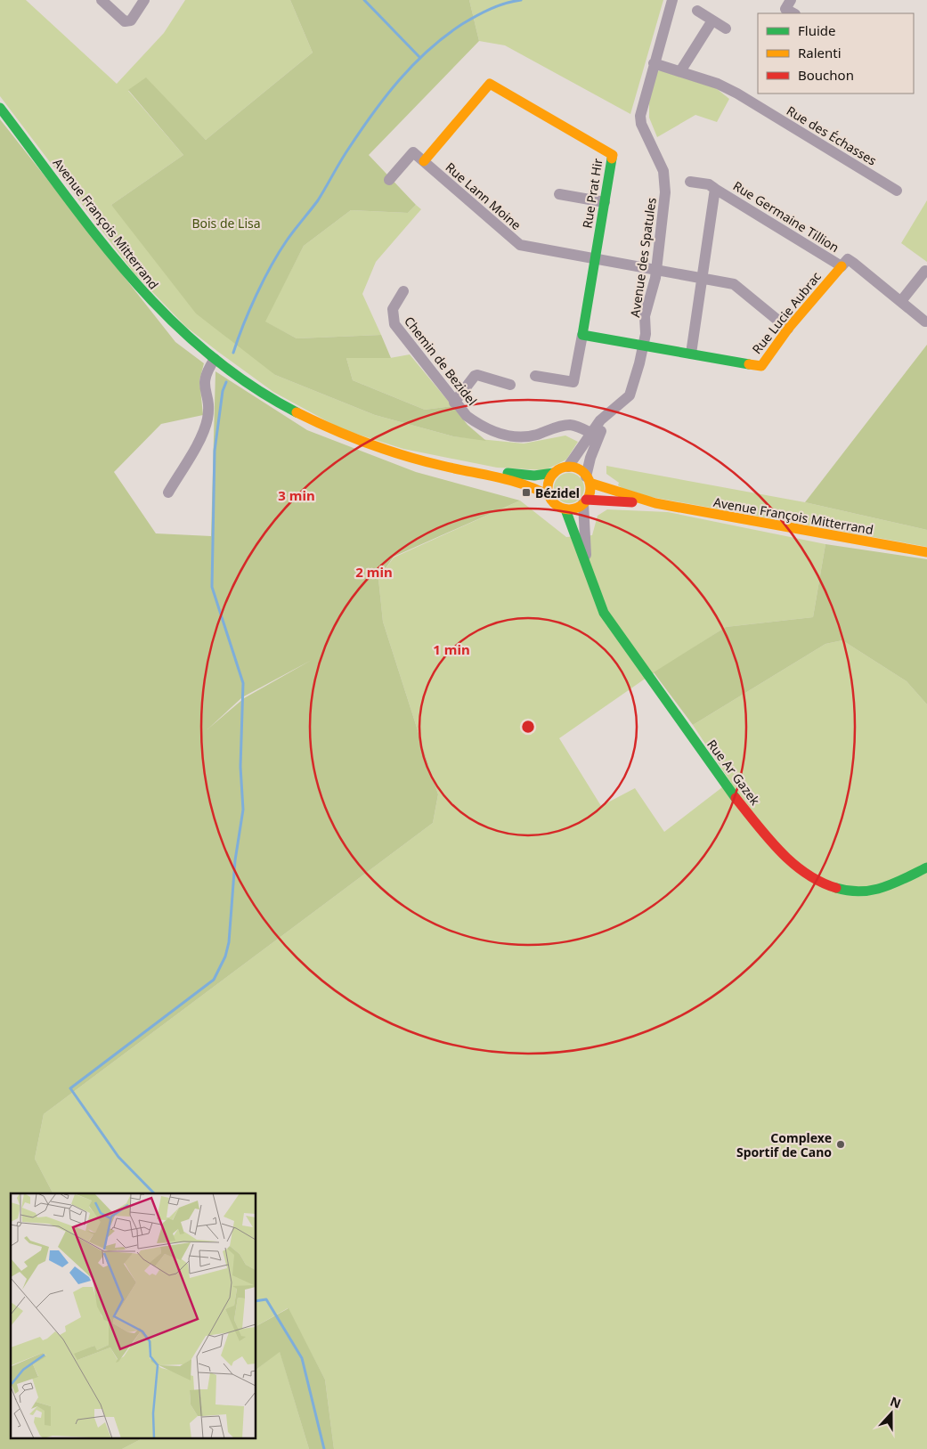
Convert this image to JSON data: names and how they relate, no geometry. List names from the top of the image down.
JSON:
{
  "streets": {
    "street": [
      "Rue des Échasses",
      "Rue Prat Hir",
      "Rue Lann Moine",
      "Rue Germaine Tillion",
      "Avenue François Mitterrand",
      "Avenue des Spatules",
      "Rue Lucie Aubrac",
      "Chemin de Bezidel",
      "Rue Ar Gazek"
    ]
  },
  "crossings": [
    ["Rue des Échasses", "Avenue des Spatules"],
    ["Rue Prat Hir", "Rue Lann Moine"],
    ["Rue Lann Moine", "Rue Germaine Tillion"],
    ["Rue Lann Moine", "Avenue des Spatules"],
    ["Rue Lann Moine", "Rue Lucie Aubrac"],
    ["Rue Germaine Tillion", "Rue Lucie Aubrac"],
    ["Avenue François Mitterrand", "Avenue des Spatules"],
    ["Avenue François Mitterrand", "Rue Ar Gazek"],
    ["Avenue des Spatules", "Rue Lucie Aubrac"],
    ["Avenue des Spatules", "Chemin de Bezidel"],
    ["Avenue des Spatules", "Rue Ar Gazek"]
  ],
  "parks": ["Bois de Lisa"],
  "places": {
    "transit": ["Bézidel"],
    "other": ["Complexe Sportif de Cano"]
  },
  "legend": ["Fluide", "Ralenti", "Bouchon"],
  "north": "top",
  "rings": ["3 min", "2 min", "1 min"]
}
